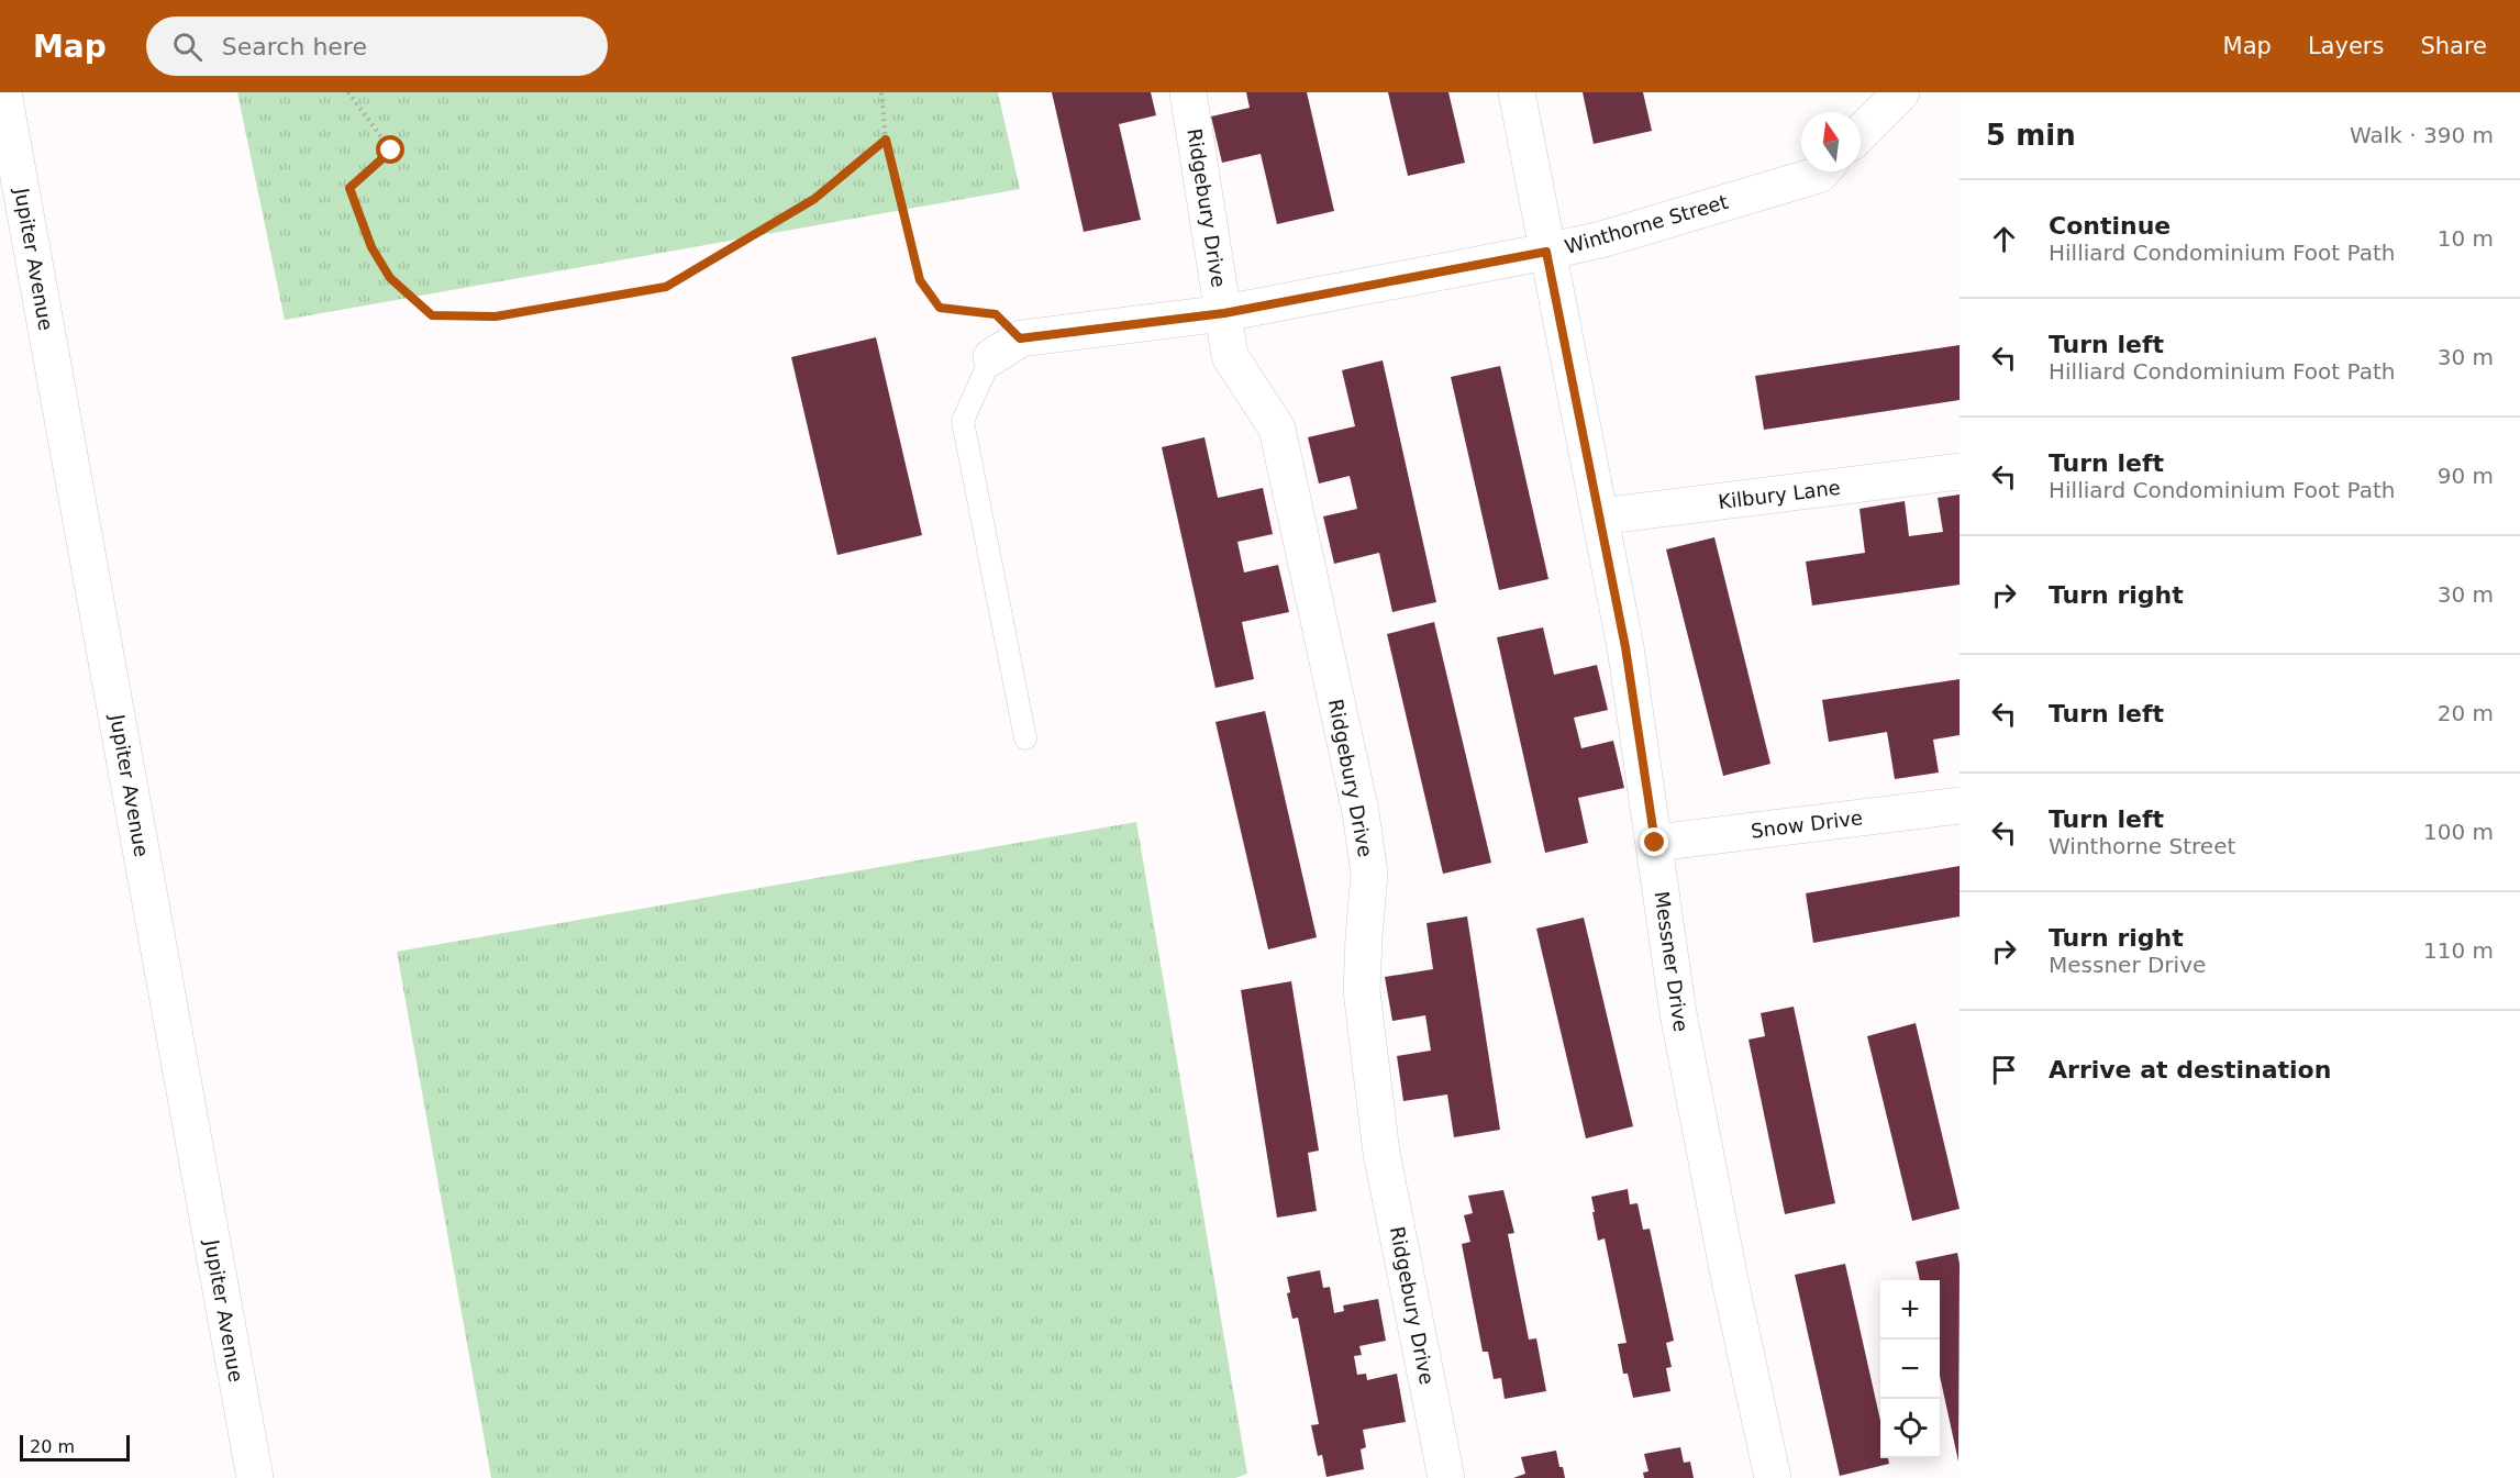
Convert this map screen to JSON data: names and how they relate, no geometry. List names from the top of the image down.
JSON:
{
  "streets": {
    "street": [
      "Ridgebury Drive",
      "Winthorne Street",
      "Jupiter Avenue",
      "Kilbury Lane",
      "Snow Drive",
      "Messner Drive"
    ]
  },
  "crossings": [
    ["Ridgebury Drive", "Winthorne Street"],
    ["Winthorne Street", "Messner Drive"],
    ["Kilbury Lane", "Messner Drive"],
    ["Snow Drive", "Messner Drive"]
  ],
  "scale_bar": "20 m",
  "north": "top",
  "page": {
    "header": "Map",
    "search": "Search here",
    "nav": ["Map", "Layers", "Share"],
    "heading": ["5 min", "Walk · 390 m"],
    "list": [
      ["Continue", "Hilliard Condominium Foot Path", "10 m"],
      ["Turn left", "Hilliard Condominium Foot Path", "30 m"],
      ["Turn left", "Hilliard Condominium Foot Path", "90 m"],
      ["Turn right", "30 m"],
      ["Turn left", "20 m"],
      ["Turn left", "Winthorne Street", "100 m"],
      ["Turn right", "Messner Drive", "110 m"],
      "Arrive at destination"
    ],
    "map_buttons": ["+", "−"],
    "scale": "20 m"
  }
}
